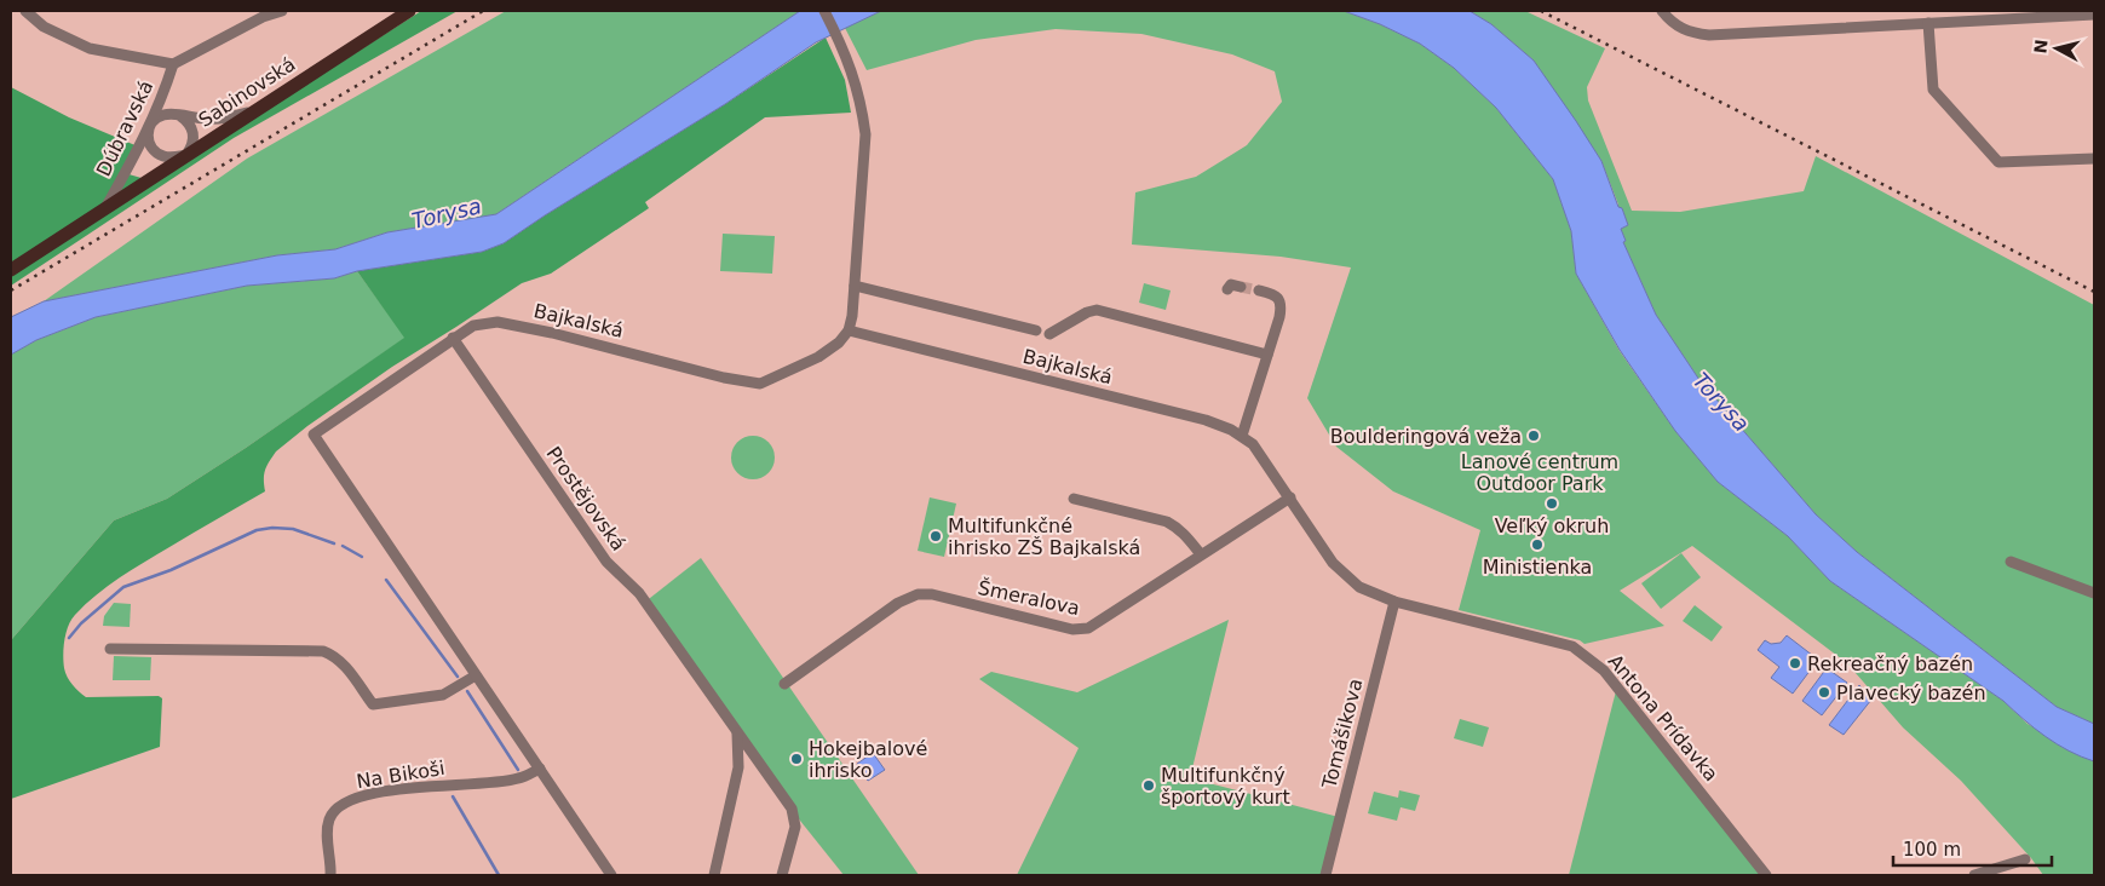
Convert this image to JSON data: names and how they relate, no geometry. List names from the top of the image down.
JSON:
{
  "streets": {
    "main road": ["Sabinovská"],
    "street": [
      "Dúbravská",
      "Bajkalská",
      "Prostějovská",
      "Šmeralova",
      "Antona Prídavka",
      "Tomášikova",
      "Na Bikoši"
    ]
  },
  "crossings": [
    ["Sabinovská", "Dúbravská"],
    ["Bajkalská", "Prostějovská"],
    ["Bajkalská", "Šmeralova"],
    ["Bajkalská", "Antona Prídavka"],
    ["Bajkalská", "Tomášikova"],
    ["Antona Prídavka", "Tomášikova"]
  ],
  "water": ["Torysa"],
  "parks": ["Lanové centrum Outdoor Park"],
  "places": [
    "Boulderingová veža",
    "Veľký okruh",
    "Multifunkčné ihrisko ZŠ Bajkalská",
    "Ministienka",
    "Rekreačný bazén",
    "Plavecký bazén",
    "Hokejbalové ihrisko",
    "Multifunkčný športový kurt"
  ],
  "scale_bar": "100 m",
  "north": "left"
}
